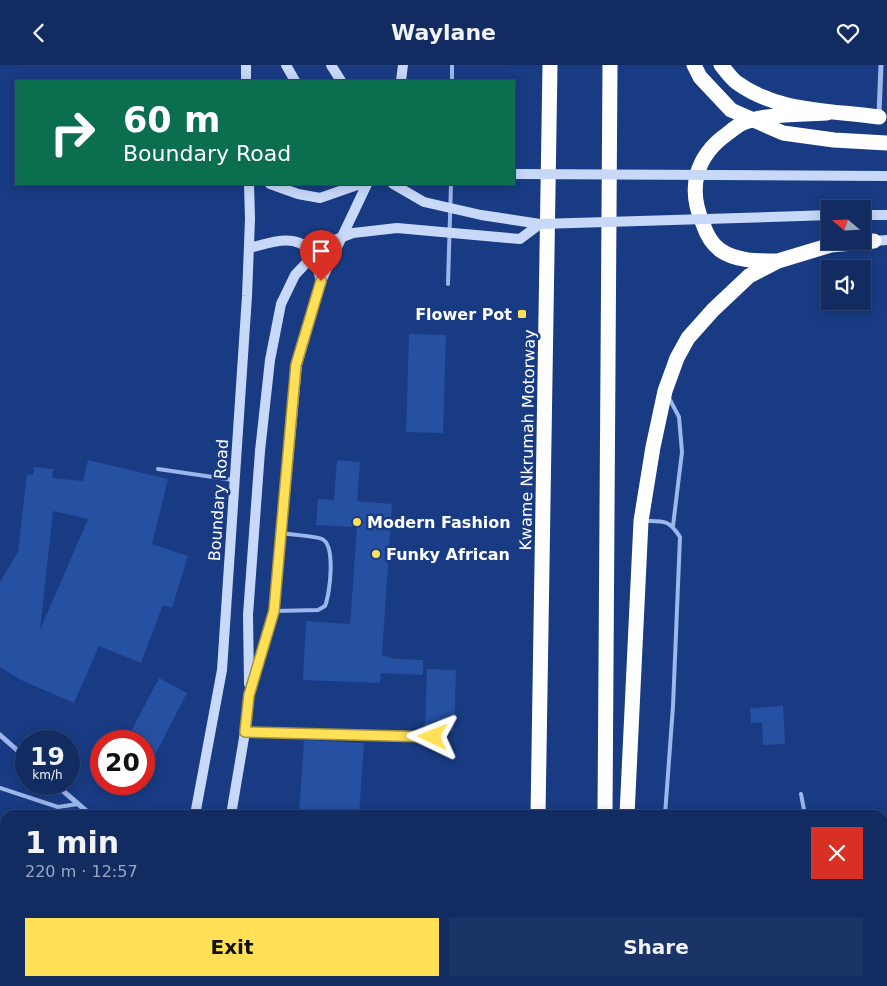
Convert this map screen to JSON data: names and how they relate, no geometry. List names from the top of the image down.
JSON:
{
  "streets": {
    "highway": ["Kwame Nkrumah Motorway"],
    "main road": ["Boundary Road"]
  },
  "places": {
    "transit": ["Flower Pot"],
    "other": ["Modern Fashion", "Funky African"]
  },
  "north": "left",
  "page": {
    "header": "Waylane",
    "turn": ["60 m", "Boundary Road"],
    "speed": "19 km/h",
    "limit": "20",
    "heading": ["1 min", "220 m · 12:57"],
    "buttons": ["Exit", "Share"]
  }
}
